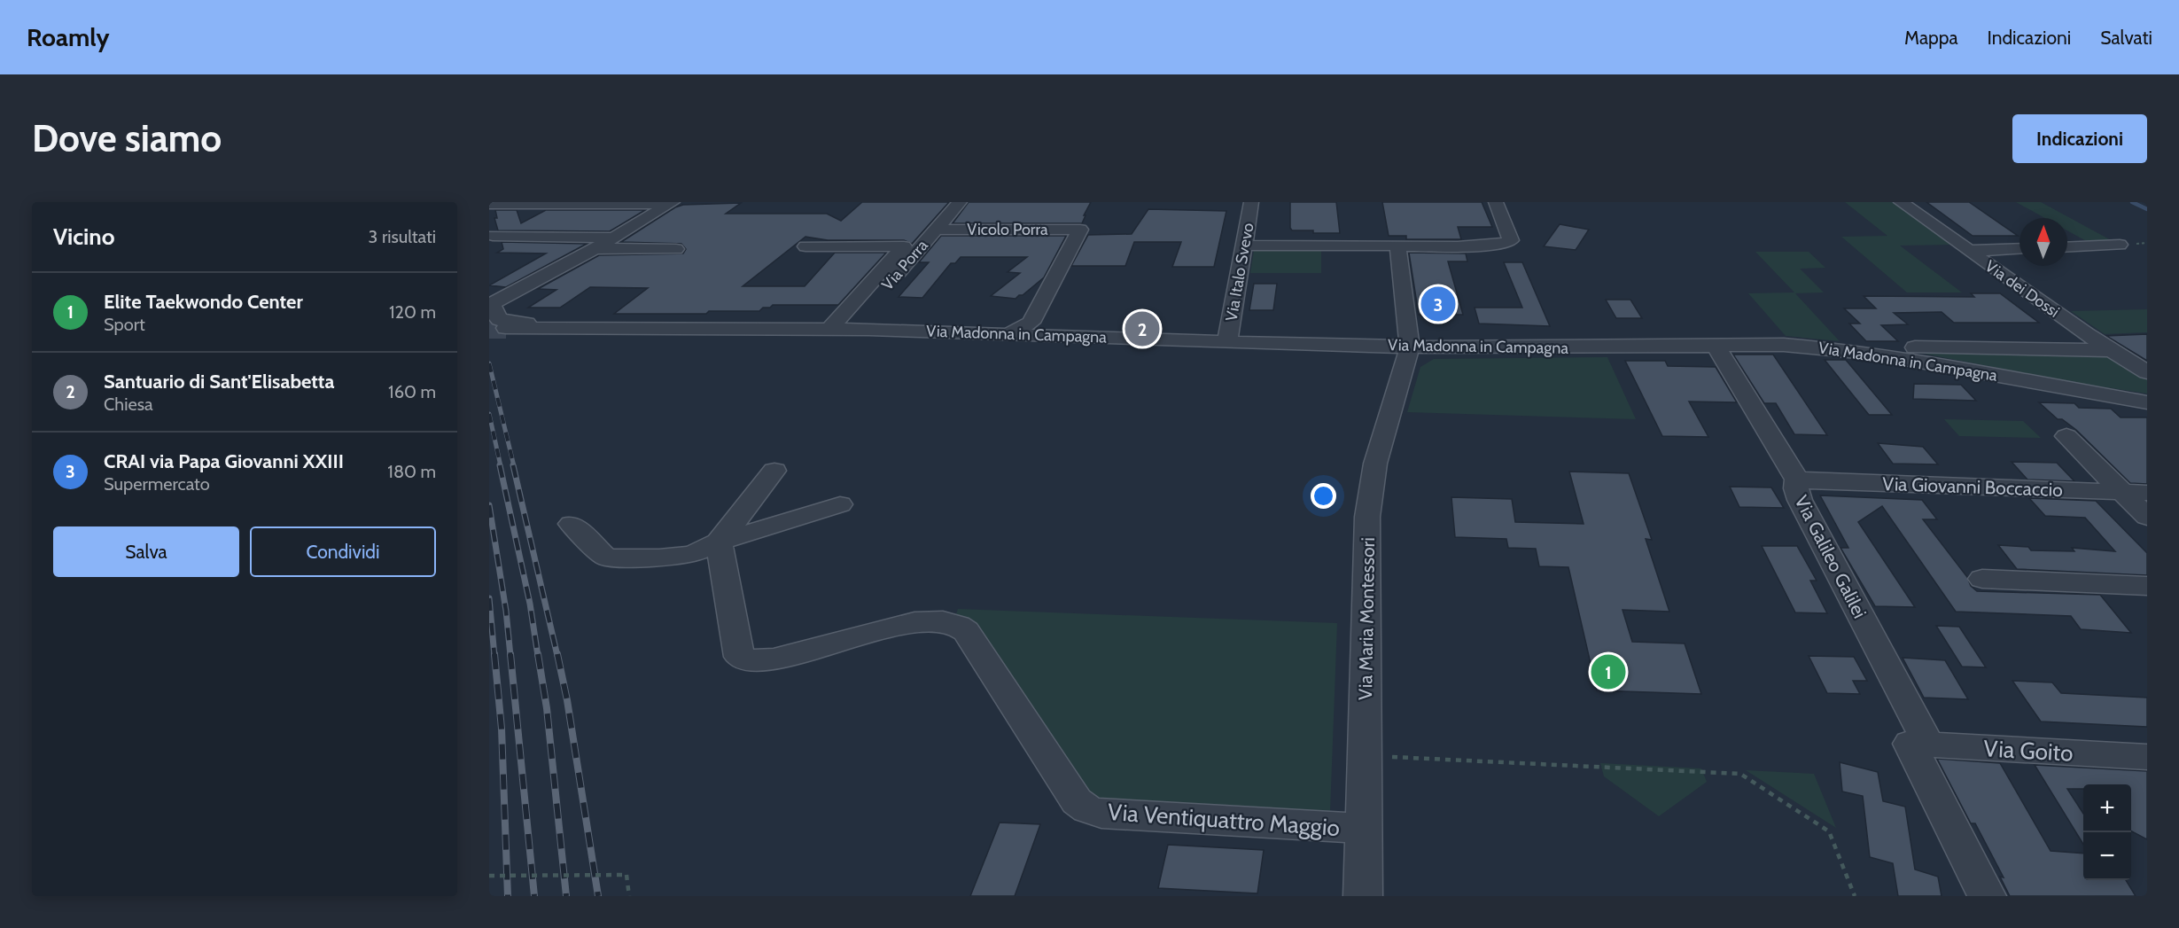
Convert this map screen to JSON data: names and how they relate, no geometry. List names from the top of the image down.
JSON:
{
  "streets": {
    "street": [
      "Vicolo Porra",
      "Via Porra",
      "Via Italo Svevo",
      "Via dei Dossi",
      "Via Madonna in Campagna",
      "Via Giovanni Boccaccio",
      "Via Galileo Galilei",
      "Via Maria Montessori",
      "Via Goito",
      "Via Ventiquattro Maggio"
    ]
  },
  "crossings": [
    ["Vicolo Porra", "Via Porra"],
    ["Vicolo Porra", "Via Madonna in Campagna"],
    ["Via Porra", "Via Madonna in Campagna"],
    ["Via Italo Svevo", "Via Madonna in Campagna"],
    ["Via Madonna in Campagna", "Via Galileo Galilei"],
    ["Via Madonna in Campagna", "Via Maria Montessori"],
    ["Via Giovanni Boccaccio", "Via Galileo Galilei"],
    ["Via Galileo Galilei", "Via Goito"],
    ["Via Maria Montessori", "Via Ventiquattro Maggio"]
  ],
  "north": "top",
  "page": {
    "header": "Roamly",
    "nav": ["Mappa", "Indicazioni", "Salvati"],
    "buttons": [
      "Indicazioni",
      ["Salva", "Condividi"]
    ],
    "title": "Dove siamo",
    "heading": ["Vicino", "3 risultati"],
    "list": [
      {
        "mark": "1",
        "name": "Elite Taekwondo Center",
        "note": "Sport",
        "value": "120 m"
      },
      {
        "mark": "2",
        "name": "Santuario di Sant'Elisabetta",
        "note": "Chiesa",
        "value": "160 m"
      },
      {
        "mark": "3",
        "name": "CRAI via Papa Giovanni XXIII",
        "note": "Supermercato",
        "value": "180 m"
      }
    ],
    "pins": ["3", "2", "1"],
    "map_buttons": ["+", "−"]
  }
}
